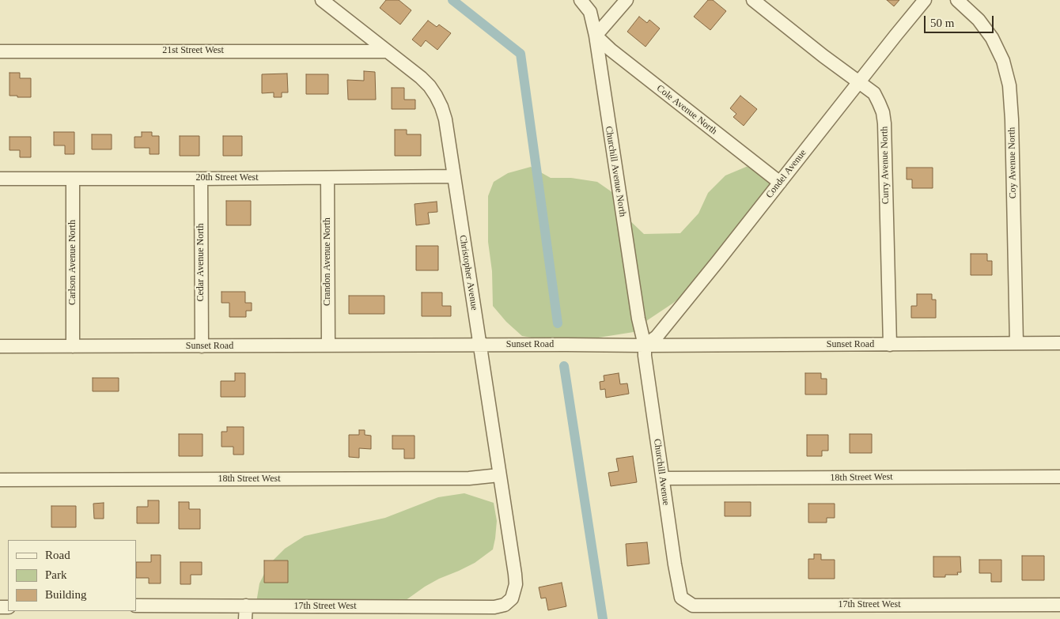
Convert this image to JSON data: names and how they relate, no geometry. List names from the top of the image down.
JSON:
{
  "streets": {
    "street": [
      "21st Street West",
      "Cole Avenue North",
      "Coy Avenue North",
      "Curry Avenue North",
      "Churchill Avenue North",
      "Condel Avenue",
      "20th Street West",
      "Crandon Avenue North",
      "Carlson Avenue North",
      "Cedar Avenue North",
      "Christopher Avenue",
      "Sunset Road",
      "Churchill Avenue",
      "18th Street West",
      "17th Street West"
    ]
  },
  "crossings": [
    ["21st Street West", "Christopher Avenue"],
    ["Cole Avenue North", "Churchill Avenue North"],
    ["Cole Avenue North", "Condel Avenue"],
    ["Coy Avenue North", "Sunset Road"],
    ["Curry Avenue North", "Condel Avenue"],
    ["Curry Avenue North", "Sunset Road"],
    ["Churchill Avenue North", "Condel Avenue"],
    ["Churchill Avenue North", "Sunset Road"],
    ["Churchill Avenue North", "Churchill Avenue"],
    ["Condel Avenue", "Sunset Road"],
    ["Condel Avenue", "Churchill Avenue"],
    ["20th Street West", "Crandon Avenue North"],
    ["20th Street West", "Carlson Avenue North"],
    ["20th Street West", "Cedar Avenue North"],
    ["20th Street West", "Christopher Avenue"],
    ["Crandon Avenue North", "Sunset Road"],
    ["Carlson Avenue North", "Sunset Road"],
    ["Cedar Avenue North", "Sunset Road"],
    ["Christopher Avenue", "Sunset Road"],
    ["Christopher Avenue", "18th Street West"],
    ["Christopher Avenue", "17th Street West"],
    ["Sunset Road", "Churchill Avenue"],
    ["Churchill Avenue", "18th Street West"],
    ["Churchill Avenue", "17th Street West"]
  ],
  "legend": ["Road", "Park", "Building"],
  "scale_bar": "50 m"
}
